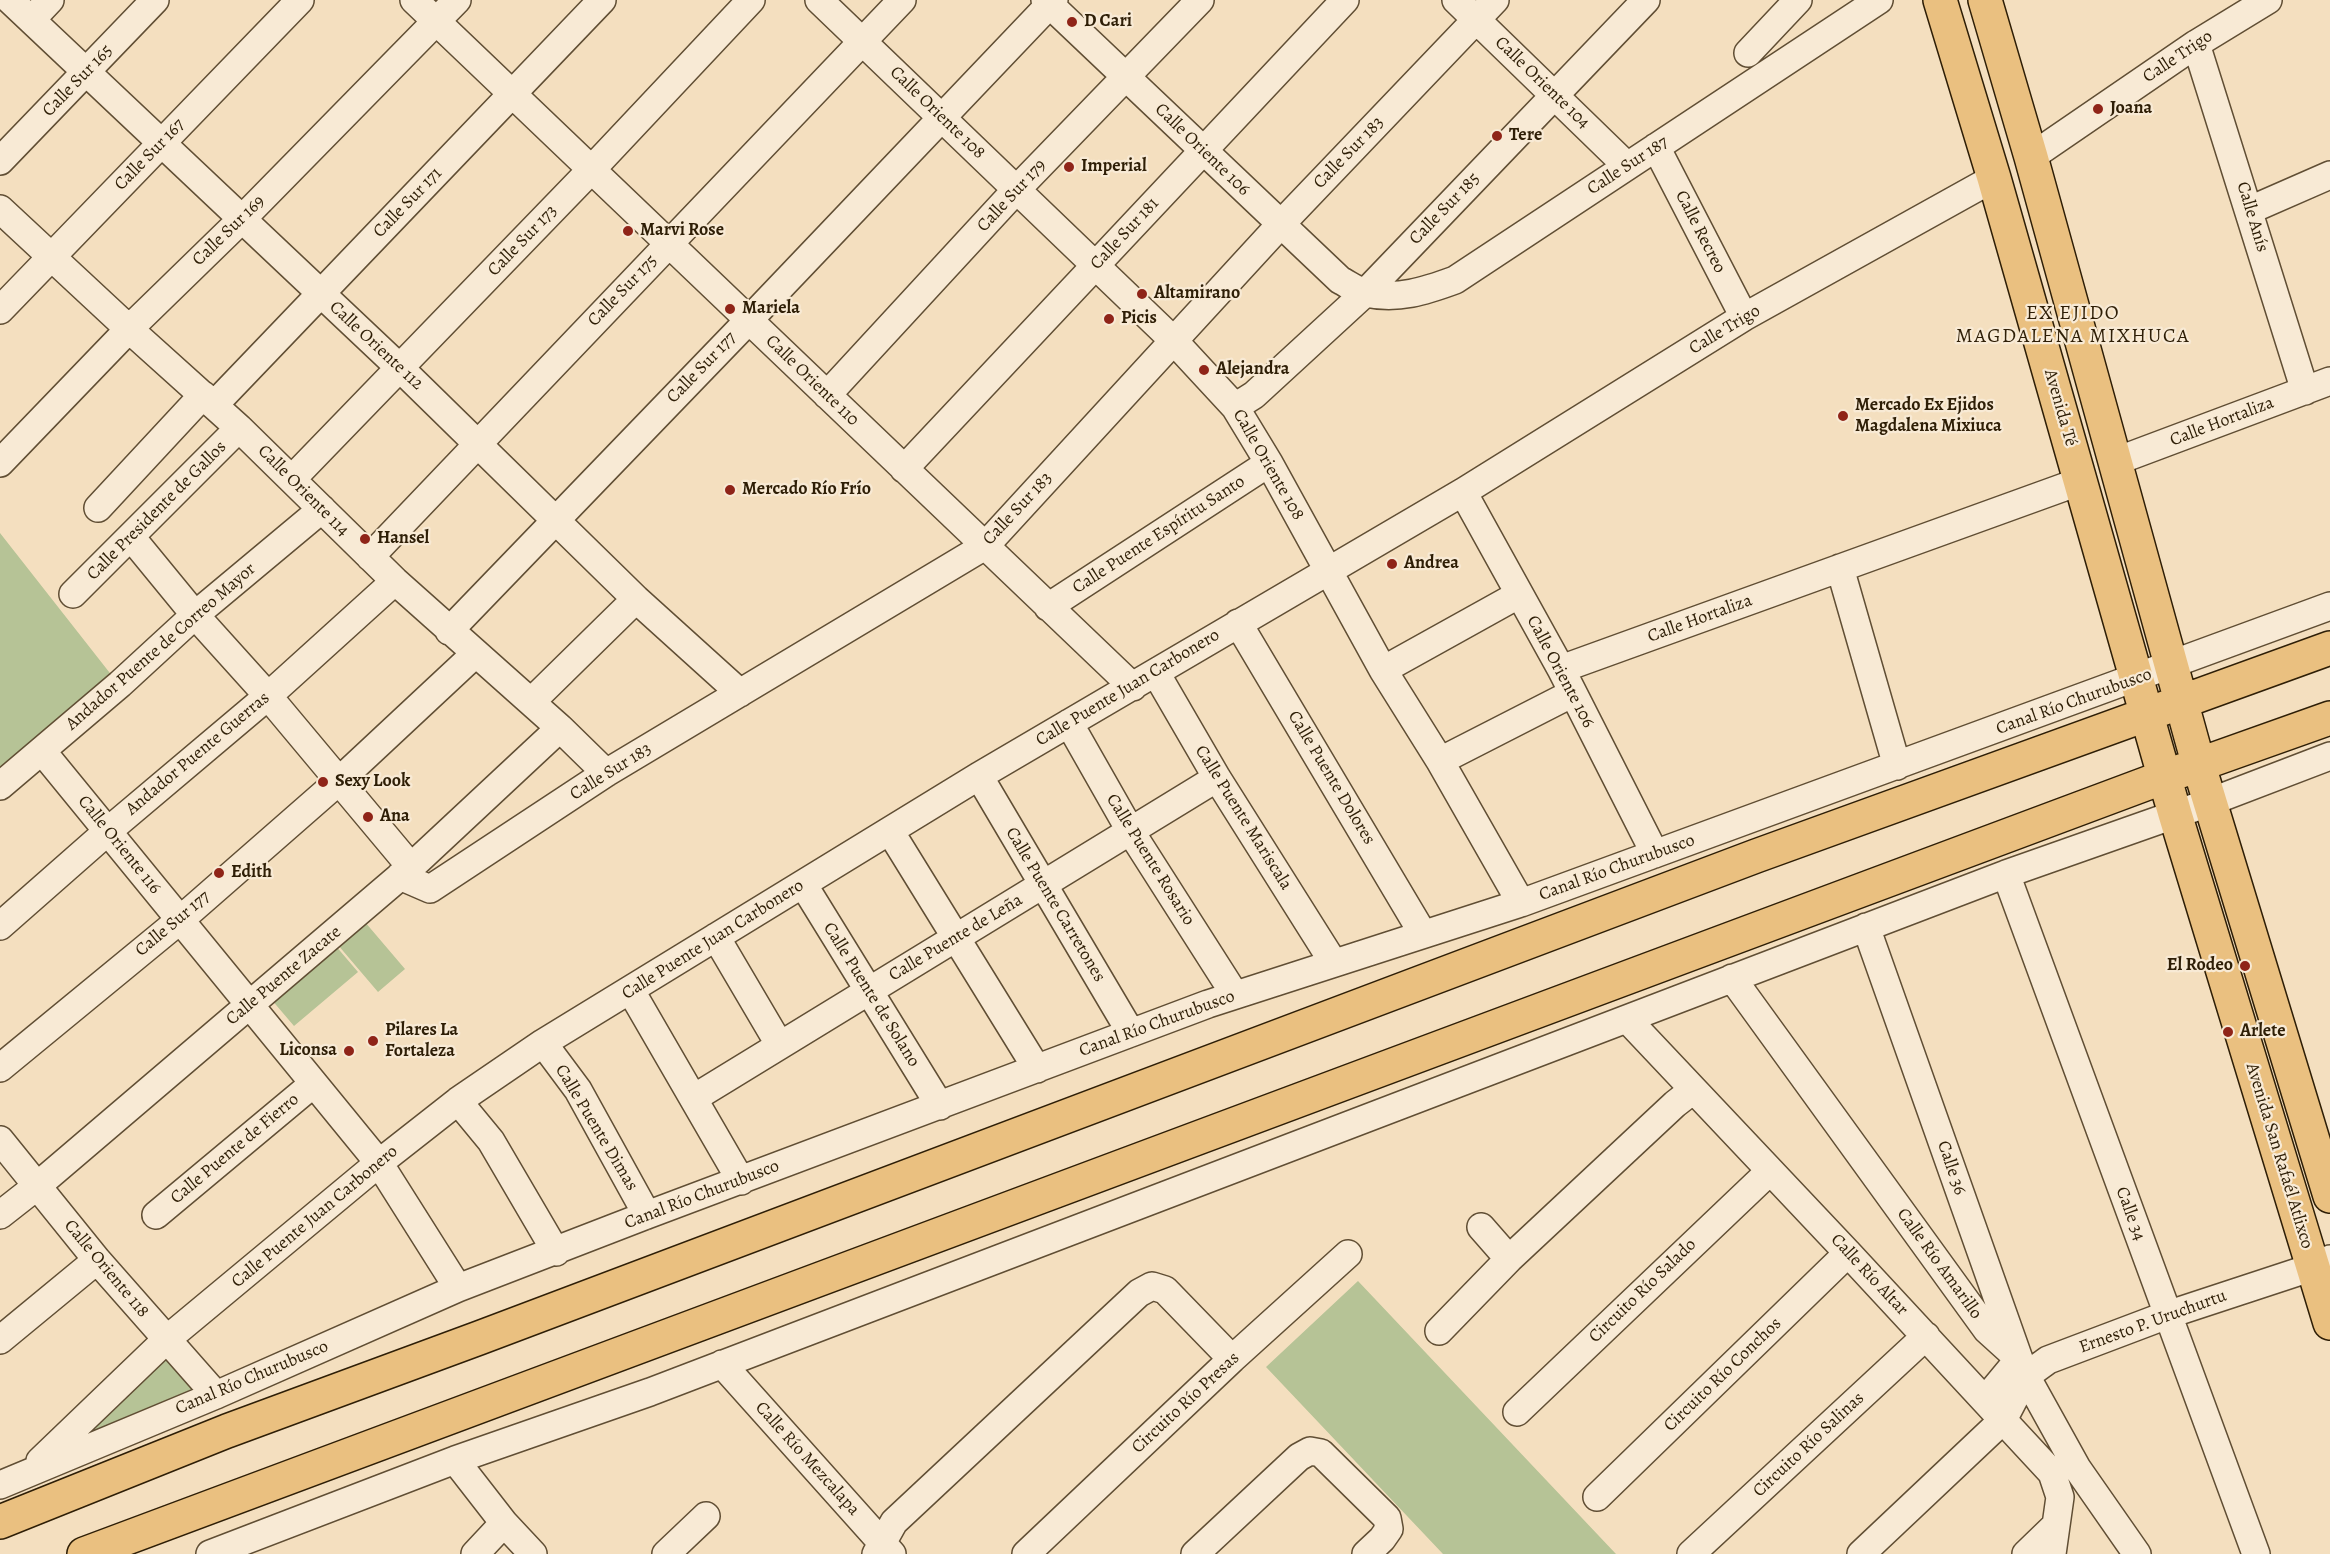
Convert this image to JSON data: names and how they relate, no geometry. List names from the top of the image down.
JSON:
{
  "streets": {
    "main road": ["Avenida Té", "Canal Río Churubusco", "Avenida San Rafaél Atlixco"],
    "street": [
      "Calle Trigo",
      "Calle Sur 165",
      "Calle Oriente 104",
      "Calle Oriente 108",
      "Calle Oriente 106",
      "Calle Sur 183",
      "Calle Sur 167",
      "Calle Sur 187",
      "Calle Sur 179",
      "Calle Sur 171",
      "Calle Sur 185",
      "Calle Anís",
      "Calle Sur 169",
      "Calle Recreo",
      "Calle Sur 181",
      "Calle Sur 173",
      "Calle Sur 175",
      "Calle Oriente 112",
      "Calle Sur 177",
      "Calle Oriente 110",
      "Calle Hortaliza",
      "Calle Oriente 114",
      "Calle Presidente de Gallos",
      "Calle Puente Espíritu Santo",
      "Andador Puente de Correo Mayor",
      "Calle Puente Juan Carbonero",
      "Andador Puente Guerras",
      "Calle Puente Dolores",
      "Calle Puente Mariscala",
      "Calle Oriente 116",
      "Calle Puente Rosario",
      "Calle Puente Carretones",
      "Calle Puente de Leña",
      "Calle Puente Zacate",
      "Calle Puente de Solano",
      "Calle Puente Dimas",
      "Calle Puente de Fierro",
      "Calle 36",
      "Calle 34",
      "Calle Río Amarillo",
      "Calle Oriente 118",
      "Calle Río Altar",
      "Circuito Río Salado",
      "Ernesto P. Uruchurtu",
      "Circuito Río Conchos",
      "Circuito Río Presas",
      "Circuito Río Salinas",
      "Calle Río Mezcalapa"
    ]
  },
  "crossings": [
    ["Calle Trigo", "Calle Oriente 106"],
    ["Calle Trigo", "Calle Anís"],
    ["Calle Trigo", "Calle Recreo"],
    ["Calle Trigo", "Avenida Té"],
    ["Calle Trigo", "Calle Puente Juan Carbonero"],
    ["Calle Sur 165", "Calle Oriente 112"],
    ["Calle Oriente 104", "Calle Sur 183"],
    ["Calle Oriente 104", "Calle Sur 187"],
    ["Calle Oriente 104", "Calle Sur 185"],
    ["Calle Oriente 108", "Calle Sur 183"],
    ["Calle Oriente 108", "Calle Sur 179"],
    ["Calle Oriente 108", "Calle Sur 185"],
    ["Calle Oriente 108", "Calle Sur 181"],
    ["Calle Oriente 108", "Calle Sur 175"],
    ["Calle Oriente 108", "Calle Sur 177"],
    ["Calle Oriente 108", "Calle Puente Espíritu Santo"],
    ["Calle Oriente 108", "Calle Puente Juan Carbonero"],
    ["Calle Oriente 108", "Canal Río Churubusco"],
    ["Calle Oriente 106", "Calle Sur 183"],
    ["Calle Oriente 106", "Calle Sur 187"],
    ["Calle Oriente 106", "Calle Sur 179"],
    ["Calle Oriente 106", "Calle Sur 185"],
    ["Calle Oriente 106", "Calle Sur 181"],
    ["Calle Oriente 106", "Calle Sur 177"],
    ["Calle Oriente 106", "Calle Hortaliza"],
    ["Calle Oriente 106", "Calle Puente Juan Carbonero"],
    ["Calle Oriente 106", "Canal Río Churubusco"],
    ["Calle Sur 183", "Calle Oriente 112"],
    ["Calle Sur 183", "Calle Oriente 110"],
    ["Calle Sur 183", "Calle Oriente 114"],
    ["Calle Sur 183", "Calle Puente Zacate"],
    ["Calle Sur 167", "Calle Oriente 112"],
    ["Calle Sur 167", "Calle Oriente 114"],
    ["Calle Sur 187", "Calle Sur 185"],
    ["Calle Sur 187", "Calle Recreo"],
    ["Calle Sur 179", "Calle Oriente 110"],
    ["Calle Sur 171", "Calle Oriente 112"],
    ["Calle Sur 171", "Calle Oriente 110"],
    ["Calle Sur 171", "Calle Oriente 114"],
    ["Calle Anís", "Calle Hortaliza"],
    ["Calle Sur 169", "Calle Oriente 112"],
    ["Calle Sur 169", "Calle Oriente 110"],
    ["Calle Sur 169", "Calle Oriente 114"],
    ["Calle Sur 181", "Calle Oriente 110"],
    ["Calle Sur 173", "Calle Oriente 112"],
    ["Calle Sur 173", "Calle Oriente 110"],
    ["Calle Sur 173", "Calle Oriente 114"],
    ["Calle Sur 175", "Calle Oriente 112"],
    ["Calle Sur 175", "Calle Oriente 110"],
    ["Calle Sur 175", "Calle Oriente 114"],
    ["Calle Oriente 112", "Calle Sur 177"],
    ["Calle Sur 177", "Calle Oriente 110"],
    ["Calle Sur 177", "Calle Oriente 114"],
    ["Calle Sur 177", "Calle Oriente 116"],
    ["Calle Oriente 110", "Calle Puente Espíritu Santo"],
    ["Calle Oriente 110", "Calle Puente Juan Carbonero"],
    ["Avenida Té", "Calle Hortaliza"],
    ["Avenida Té", "Canal Río Churubusco"],
    ["Avenida Té", "Avenida San Rafaél Atlixco"],
    ["Calle Oriente 114", "Calle Presidente de Gallos"],
    ["Calle Oriente 114", "Andador Puente de Correo Mayor"],
    ["Calle Oriente 114", "Andador Puente Guerras"],
    ["Calle Oriente 114", "Calle Puente Zacate"],
    ["Andador Puente de Correo Mayor", "Calle Oriente 116"],
    ["Calle Puente Juan Carbonero", "Canal Río Churubusco"],
    ["Calle Puente Juan Carbonero", "Calle Puente Dolores"],
    ["Calle Puente Juan Carbonero", "Calle Puente Mariscala"],
    ["Calle Puente Juan Carbonero", "Calle Oriente 116"],
    ["Calle Puente Juan Carbonero", "Calle Puente Rosario"],
    ["Calle Puente Juan Carbonero", "Calle Puente Carretones"],
    ["Calle Puente Juan Carbonero", "Calle Puente de Solano"],
    ["Calle Puente Juan Carbonero", "Calle Puente Dimas"],
    ["Calle Puente Juan Carbonero", "Calle Oriente 118"],
    ["Canal Río Churubusco", "Calle Puente Dolores"],
    ["Canal Río Churubusco", "Calle Puente Mariscala"],
    ["Canal Río Churubusco", "Calle Oriente 116"],
    ["Canal Río Churubusco", "Calle Puente Rosario"],
    ["Canal Río Churubusco", "Calle Puente Carretones"],
    ["Canal Río Churubusco", "Calle Puente de Solano"],
    ["Canal Río Churubusco", "Calle Puente Dimas"],
    ["Canal Río Churubusco", "Avenida San Rafaél Atlixco"],
    ["Canal Río Churubusco", "Calle Oriente 118"],
    ["Andador Puente Guerras", "Calle Oriente 116"],
    ["Calle Puente Mariscala", "Calle Puente de Leña"],
    ["Calle Oriente 116", "Calle Puente Zacate"],
    ["Calle Oriente 116", "Calle Puente de Fierro"],
    ["Calle Puente Rosario", "Calle Puente de Leña"],
    ["Calle Puente Carretones", "Calle Puente de Leña"],
    ["Calle Puente de Leña", "Calle Puente de Solano"],
    ["Calle Puente Zacate", "Calle Oriente 118"],
    ["Avenida San Rafaél Atlixco", "Ernesto P. Uruchurtu"],
    ["Calle 36", "Calle Río Amarillo"],
    ["Calle 36", "Ernesto P. Uruchurtu"],
    ["Calle 34", "Ernesto P. Uruchurtu"],
    ["Calle Río Amarillo", "Ernesto P. Uruchurtu"],
    ["Calle Río Altar", "Circuito Río Salado"],
    ["Calle Río Altar", "Circuito Río Conchos"],
    ["Calle Río Altar", "Circuito Río Salinas"]
  ],
  "districts": ["EX EJIDO MAGDALENA MIXHUCA"],
  "places": [
    "D Cari",
    "Joana",
    "Tere",
    "Imperial",
    "Marvi Rose",
    "Altamirano",
    "Mariela",
    "Picis",
    "Alejandra",
    "Mercado Ex Ejidos Magdalena Mixiuca",
    "Mercado Río Frío",
    "Hansel",
    "Andrea",
    "Sexy Look",
    "Ana",
    "Edith",
    "El Rodeo",
    "Arlete",
    "Pilares La Fortaleza",
    "Liconsa"
  ]
}
